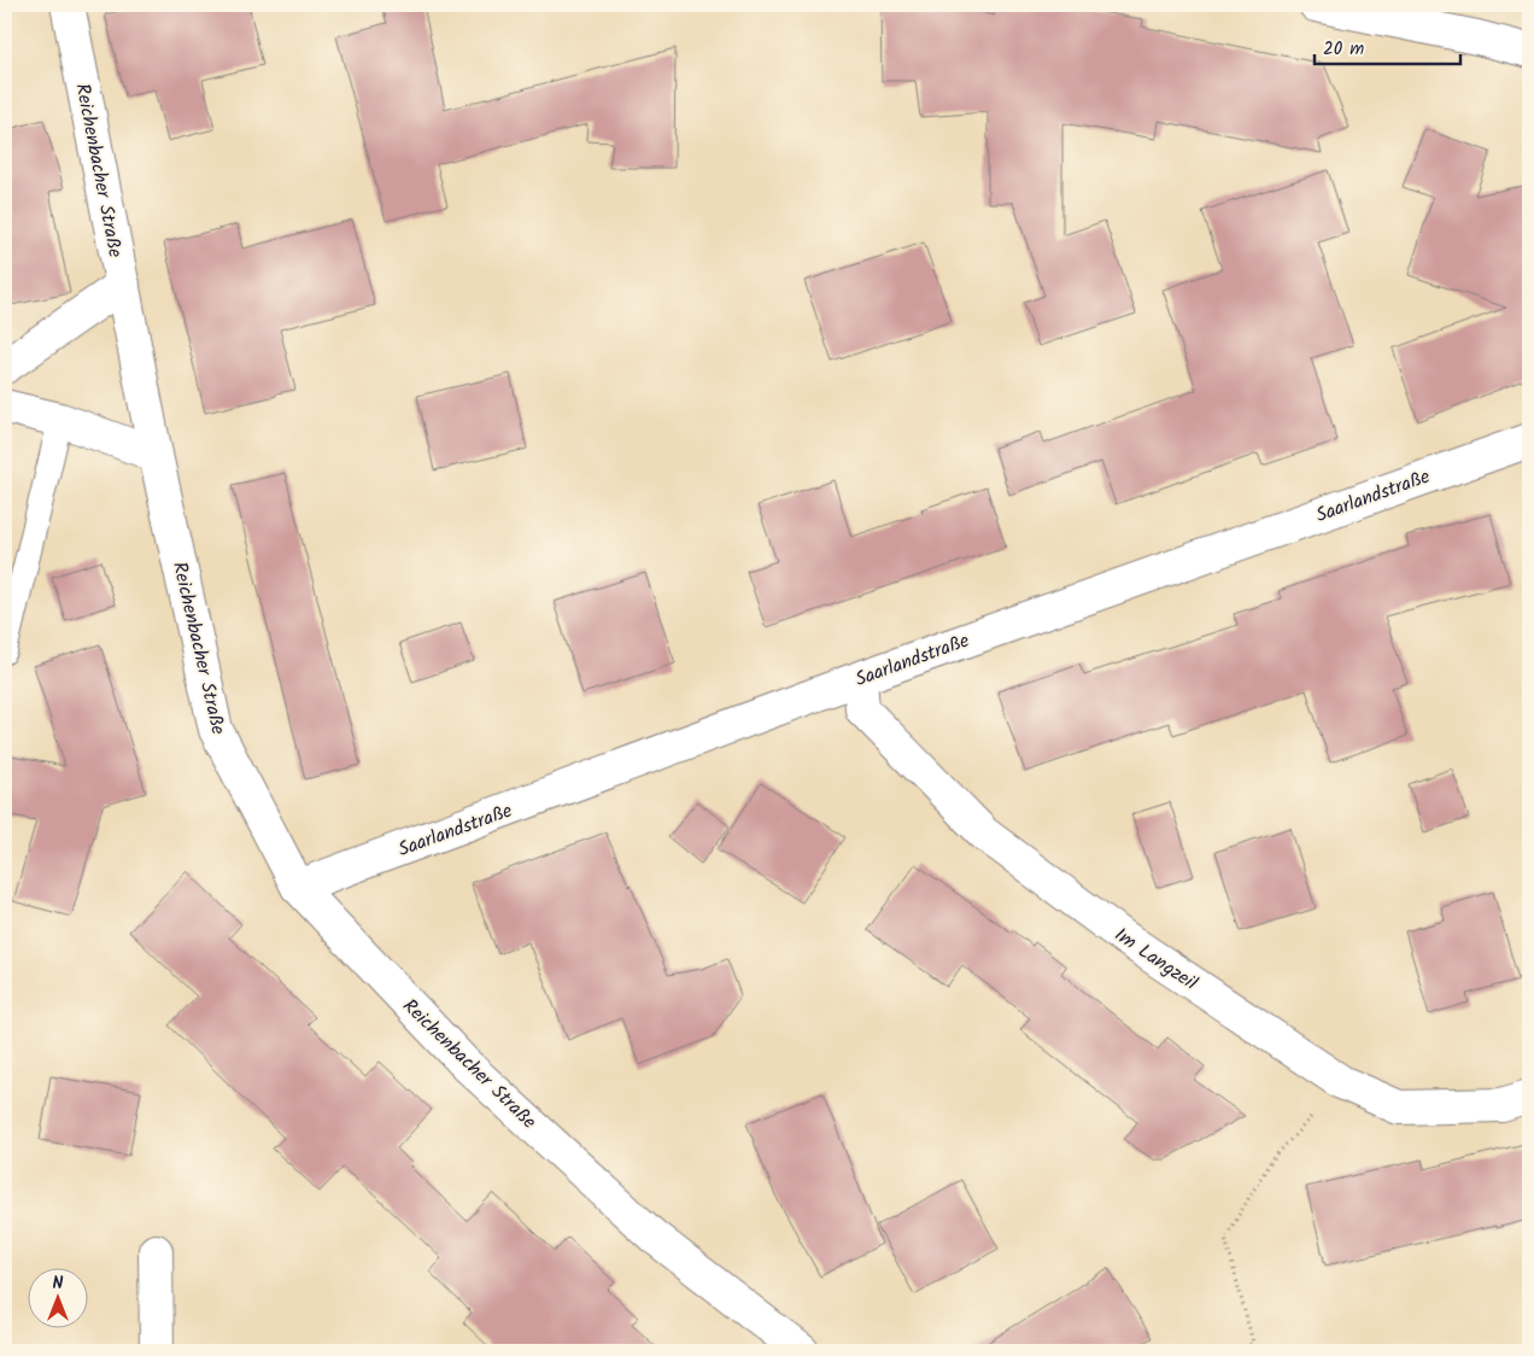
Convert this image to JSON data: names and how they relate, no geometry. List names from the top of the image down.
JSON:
{
  "streets": {
    "street": ["Reichenbacher Straße", "Saarlandstraße", "Im Langzeil"]
  },
  "crossings": [
    ["Reichenbacher Straße", "Saarlandstraße"],
    ["Saarlandstraße", "Im Langzeil"]
  ],
  "scale_bar": "20 m",
  "north": "top"
}
